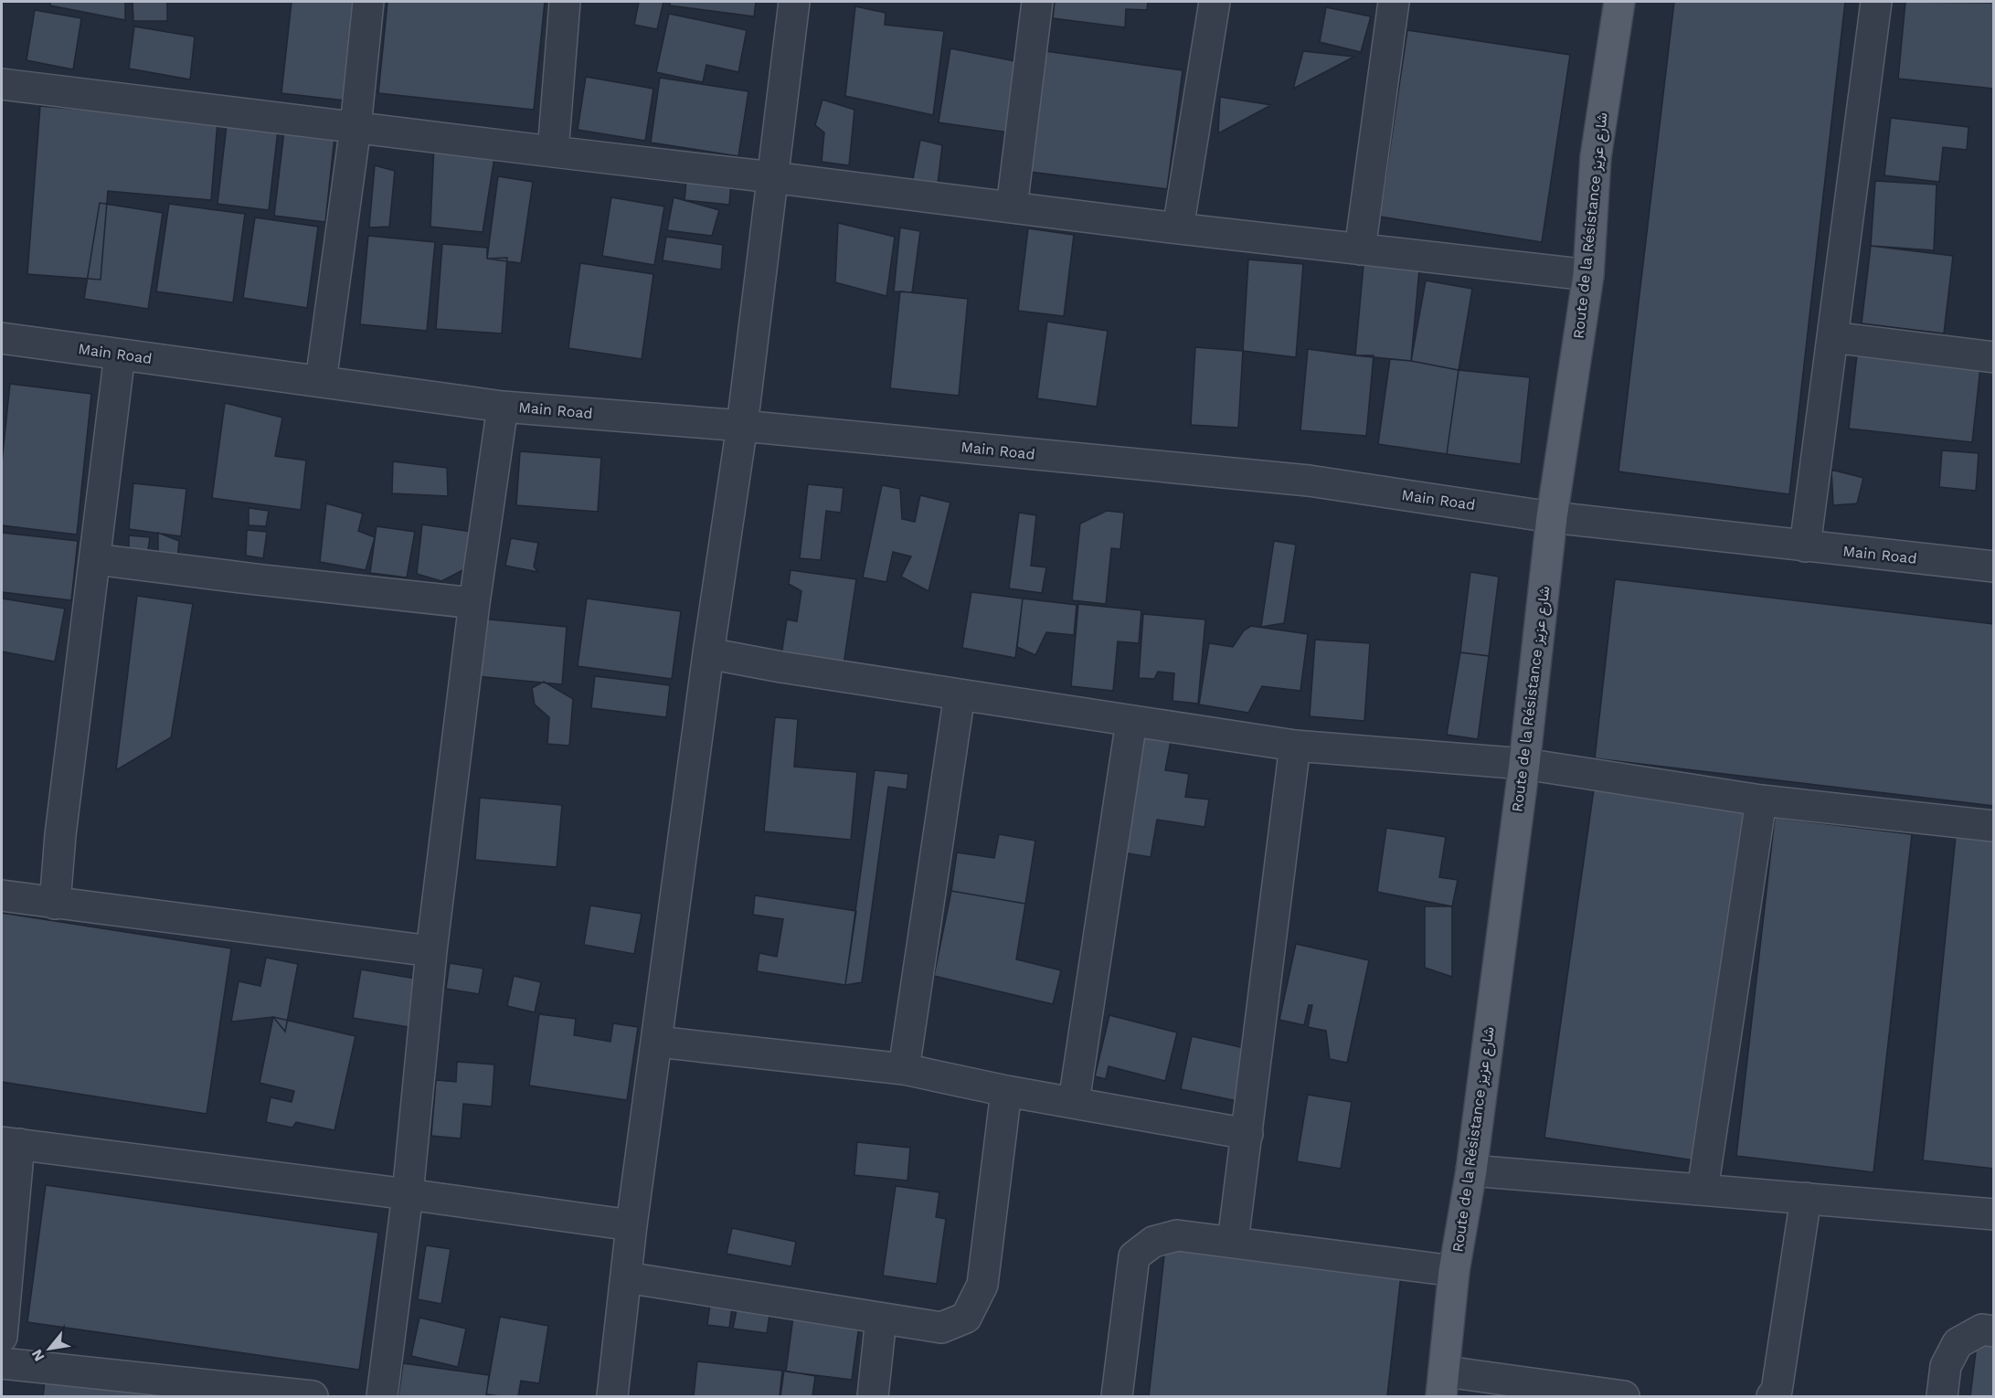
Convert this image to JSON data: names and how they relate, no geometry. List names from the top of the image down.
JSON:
{
  "streets": {
    "main road": ["Route de la Résistance شارع عزيز"],
    "street": ["Main Road"]
  },
  "crossings": [
    ["Route de la Résistance شارع عزيز", "Main Road"]
  ],
  "north": "bottom left"
}
